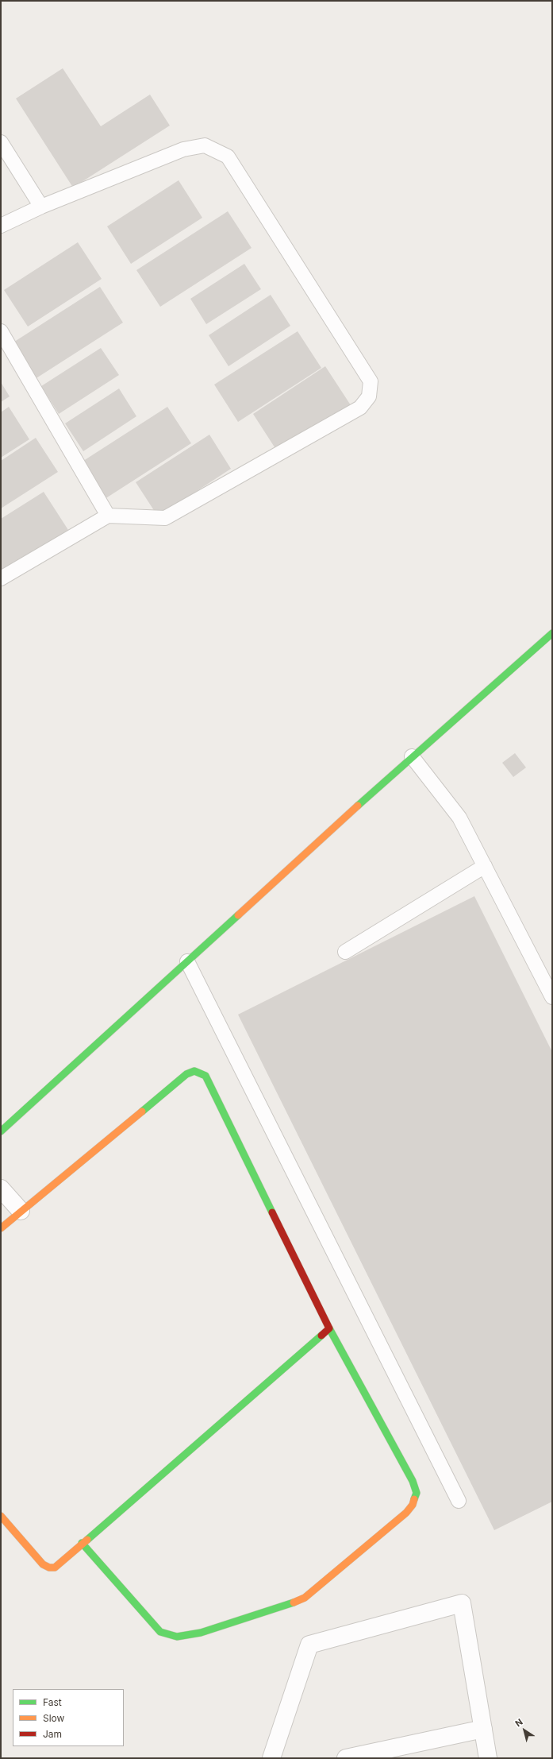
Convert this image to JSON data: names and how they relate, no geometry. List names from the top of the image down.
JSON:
{
  "legend": ["Fast", "Slow", "Jam"],
  "north": "top left"
}
